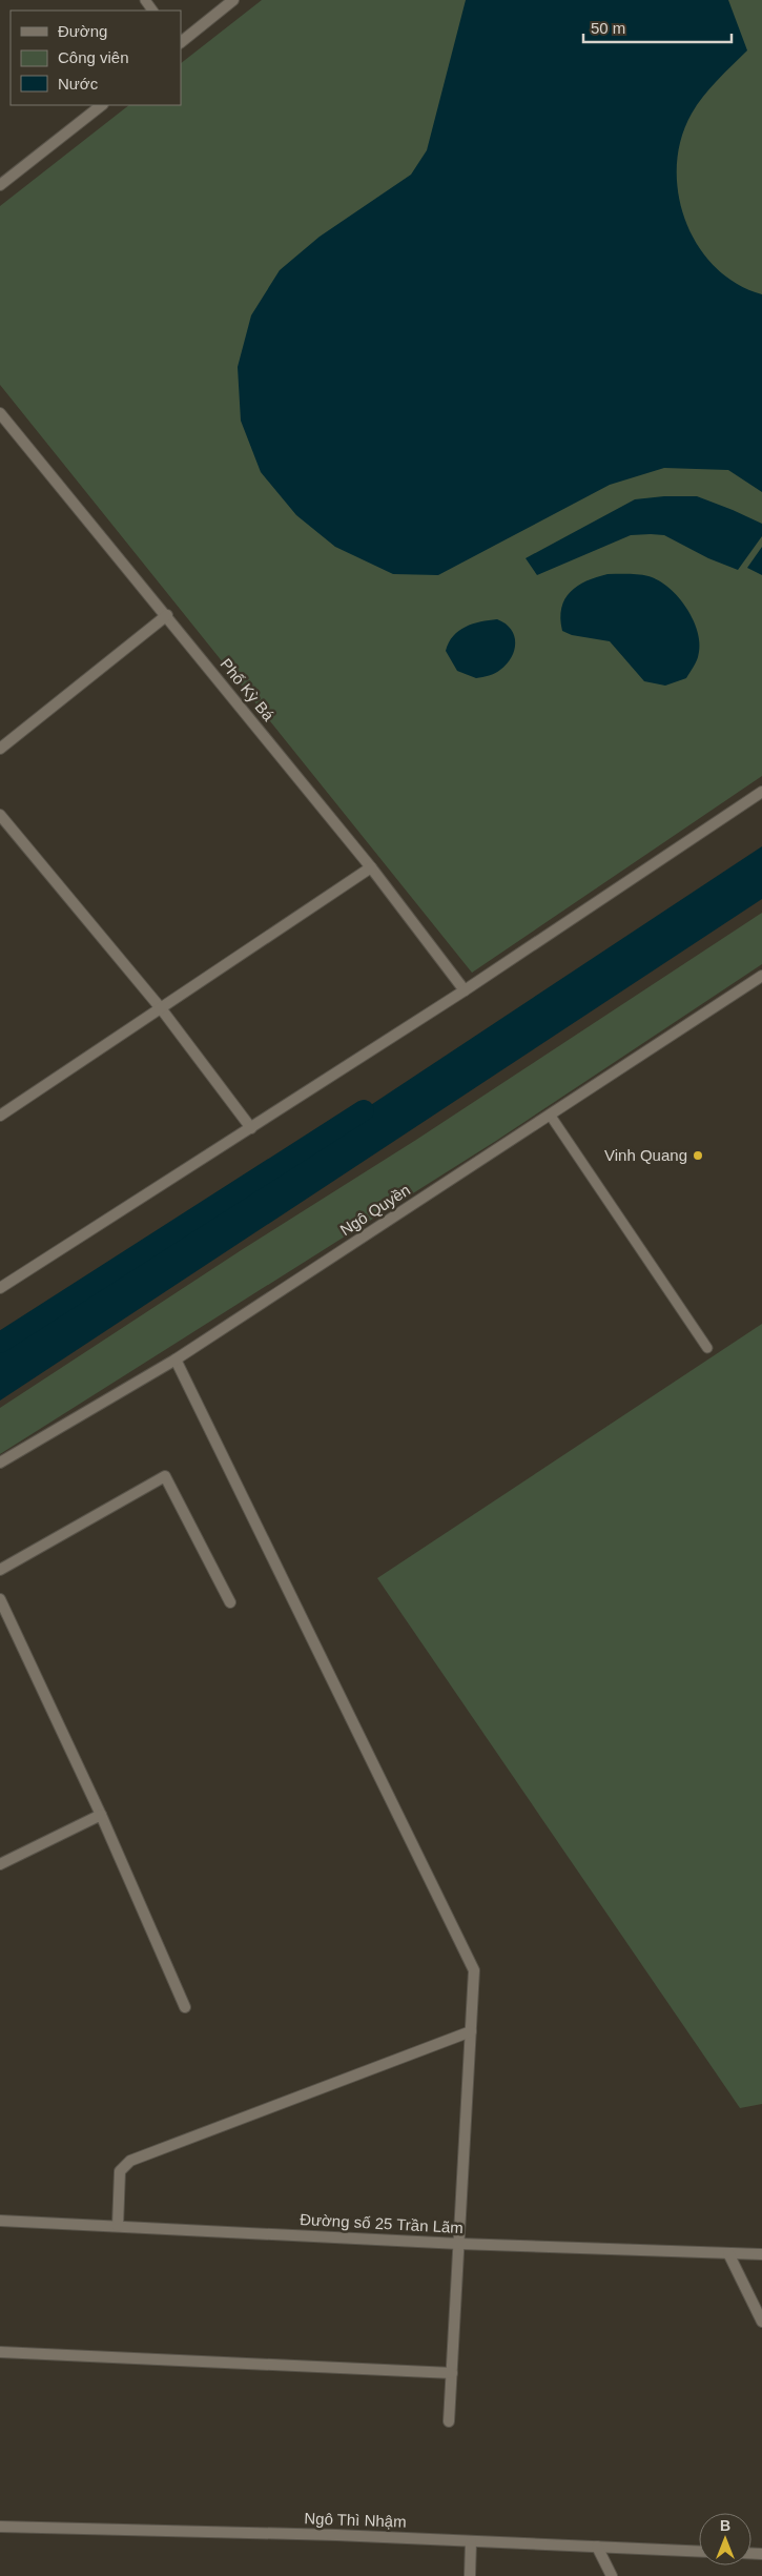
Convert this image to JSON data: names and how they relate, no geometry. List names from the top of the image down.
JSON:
{
  "streets": {
    "street": [
      "Phố Kỳ Bá",
      "Ngô Quyền",
      "Đường số 25 Trần Lãm",
      "Ngô Thì Nhậm"
    ]
  },
  "places": ["Vinh Quang"],
  "legend": ["Đường", "Công viên", "Nước"],
  "scale_bar": "50 m",
  "north": "top"
}
